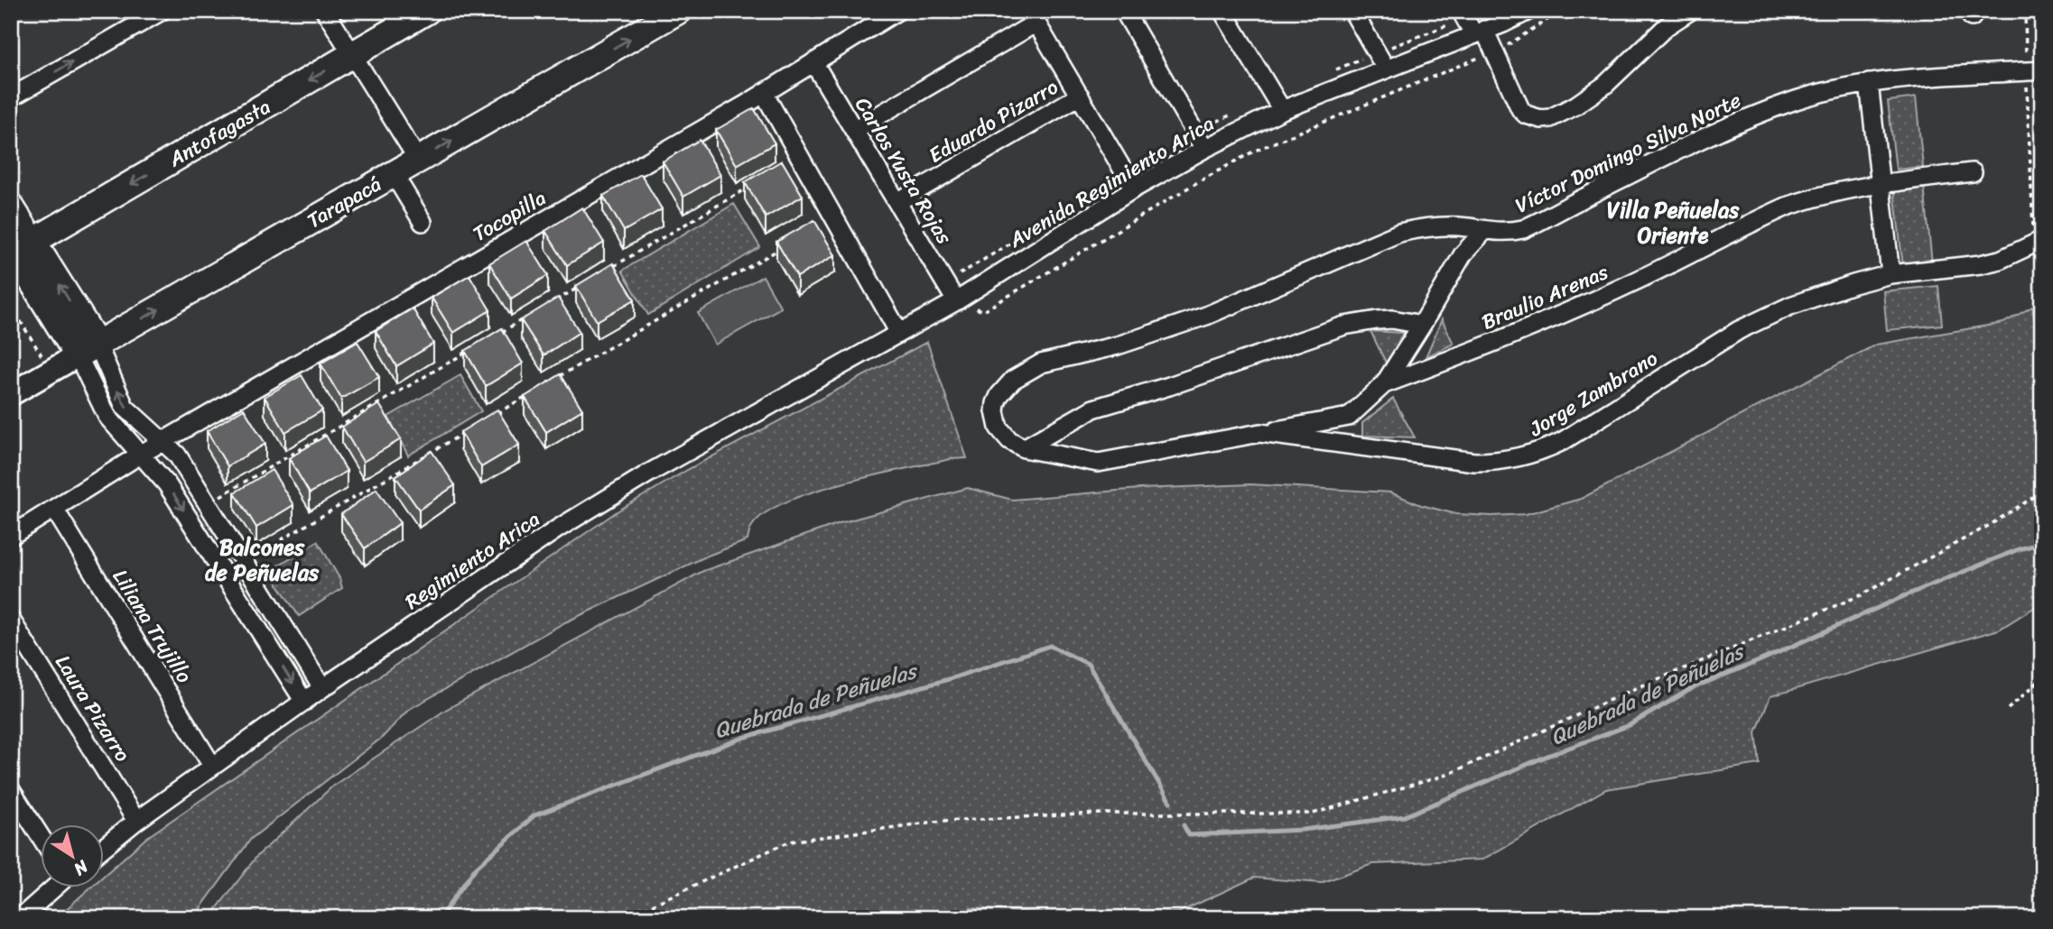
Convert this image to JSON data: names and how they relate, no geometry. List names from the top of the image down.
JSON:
{
  "streets": {
    "main road": ["Antofagasta", "Tarapacá"],
    "street": [
      "Eduardo Pizarro",
      "Víctor Domingo Silva Norte",
      "Carlos Yusta Rojas",
      "Avenida Regimiento Arica",
      "Tocopilla",
      "Braulio Arenas",
      "Jorge Zambrano",
      "Regimiento Arica",
      "Liliana Trujillo",
      "Laura Pizarro"
    ]
  },
  "crossings": [
    ["Eduardo Pizarro", "Carlos Yusta Rojas"],
    ["Víctor Domingo Silva Norte", "Jorge Zambrano"],
    ["Carlos Yusta Rojas", "Avenida Regimiento Arica"],
    ["Carlos Yusta Rojas", "Tocopilla"],
    ["Avenida Regimiento Arica", "Regimiento Arica"],
    ["Tocopilla", "Liliana Trujillo"],
    ["Regimiento Arica", "Liliana Trujillo"],
    ["Regimiento Arica", "Laura Pizarro"]
  ],
  "one_way": ["Antofagasta", "Tarapacá"],
  "districts": ["Villa Peñuelas Oriente", "Balcones de Peñuelas"],
  "water": ["Quebrada de Peñuelas"],
  "north": "bottom right"
}
